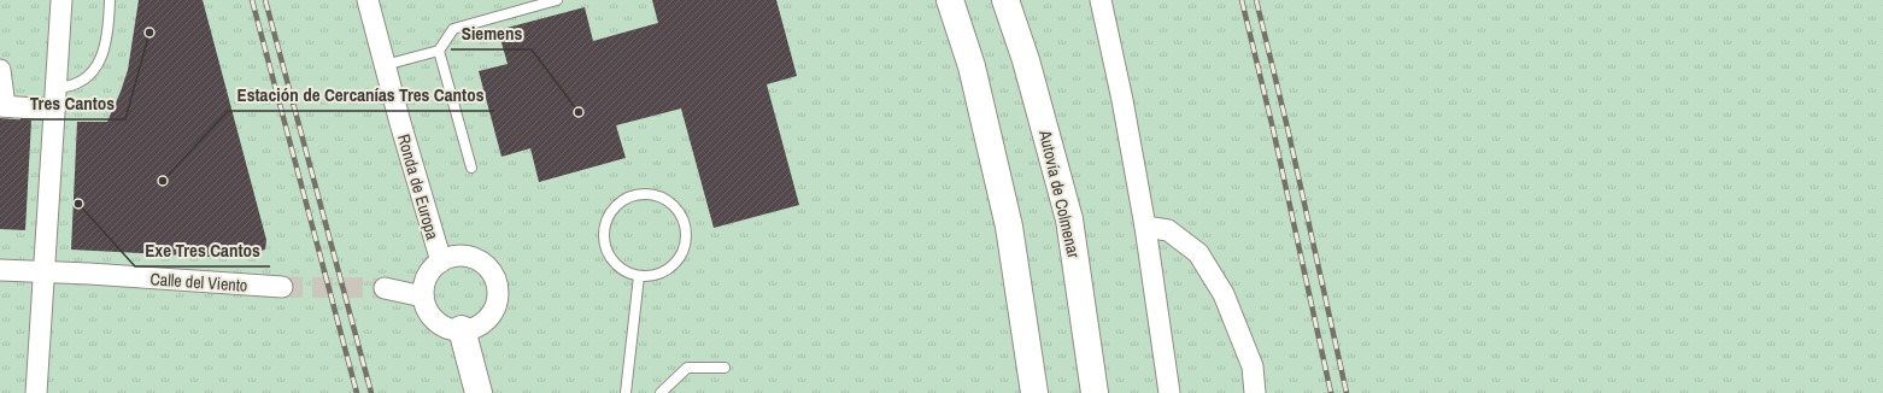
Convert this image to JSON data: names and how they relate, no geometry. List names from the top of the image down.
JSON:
{
  "streets": {
    "main road": ["Autovía de Colmenar"],
    "street": ["Ronda de Europa", "Calle del Viento"]
  },
  "places": [
    "Tres Cantos",
    "Siemens",
    "Estación de Cercanías Tres Cantos",
    "Exe Tres Cantos"
  ]
}
